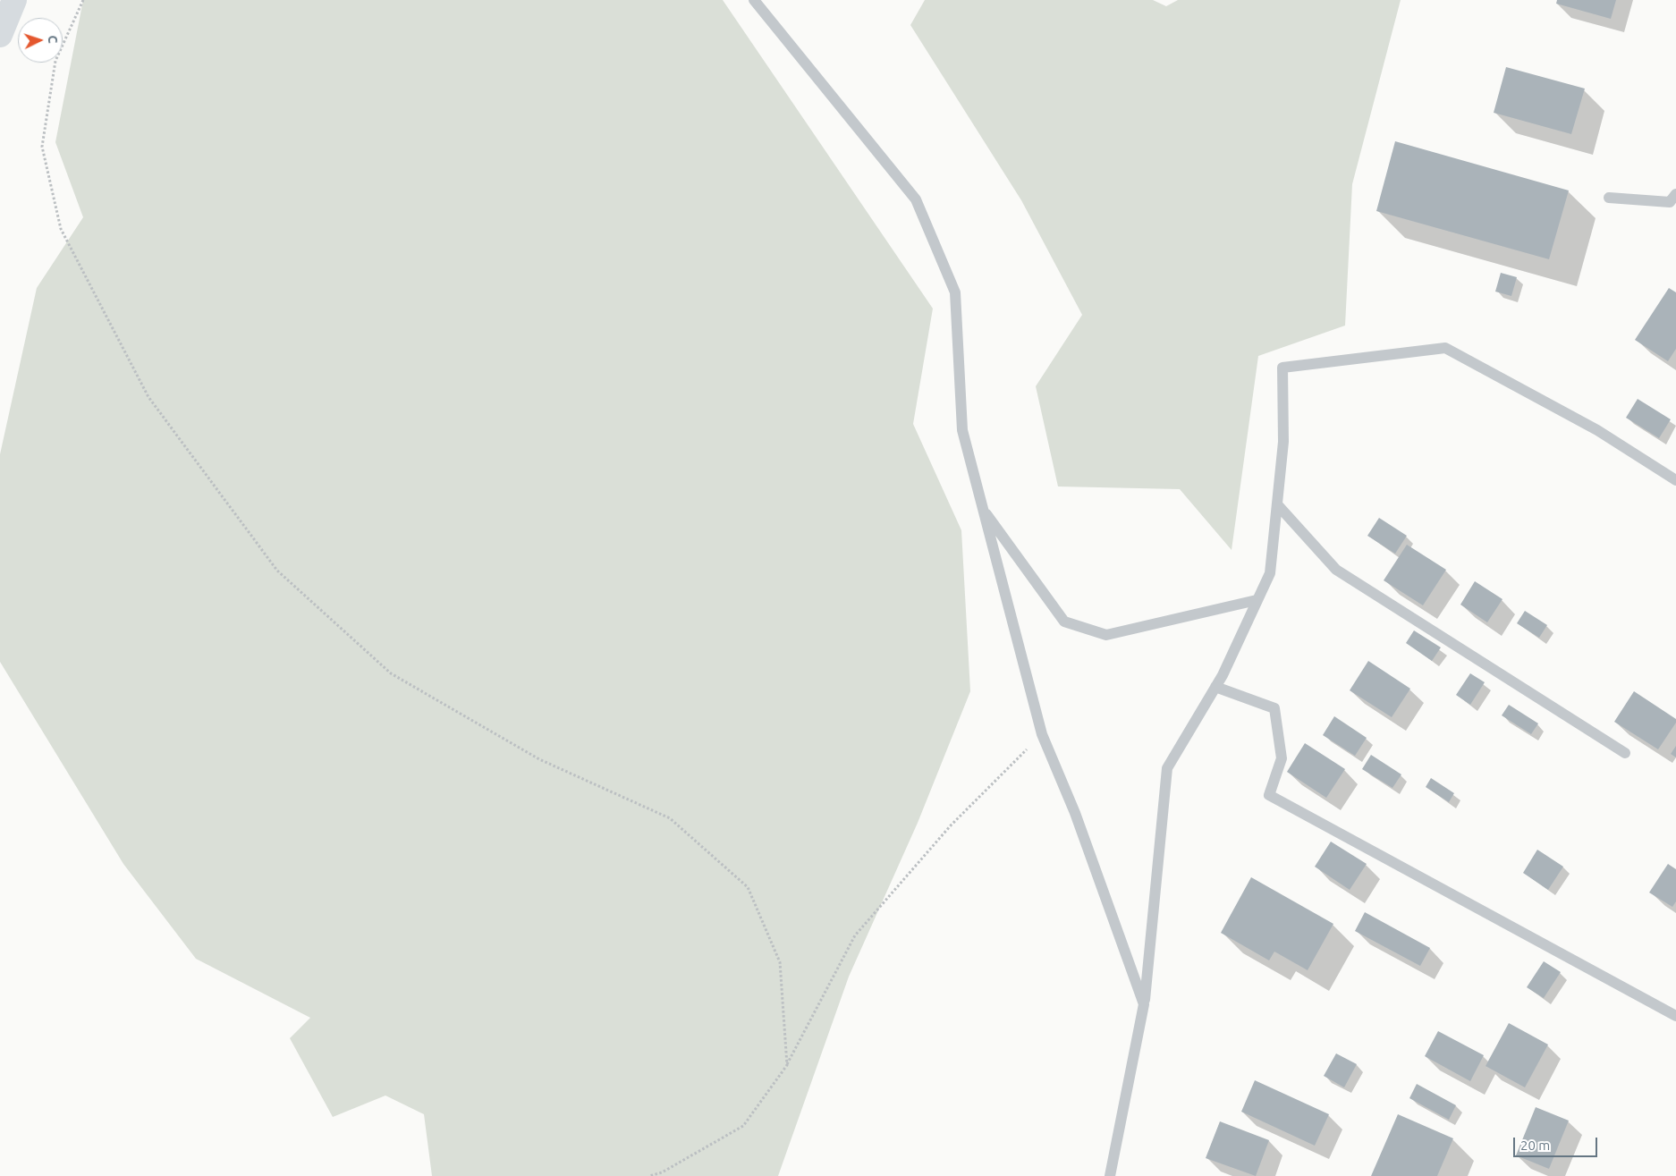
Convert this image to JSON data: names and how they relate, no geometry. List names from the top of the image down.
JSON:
{
  "scale_bar": "20 m",
  "north": "right"
}
